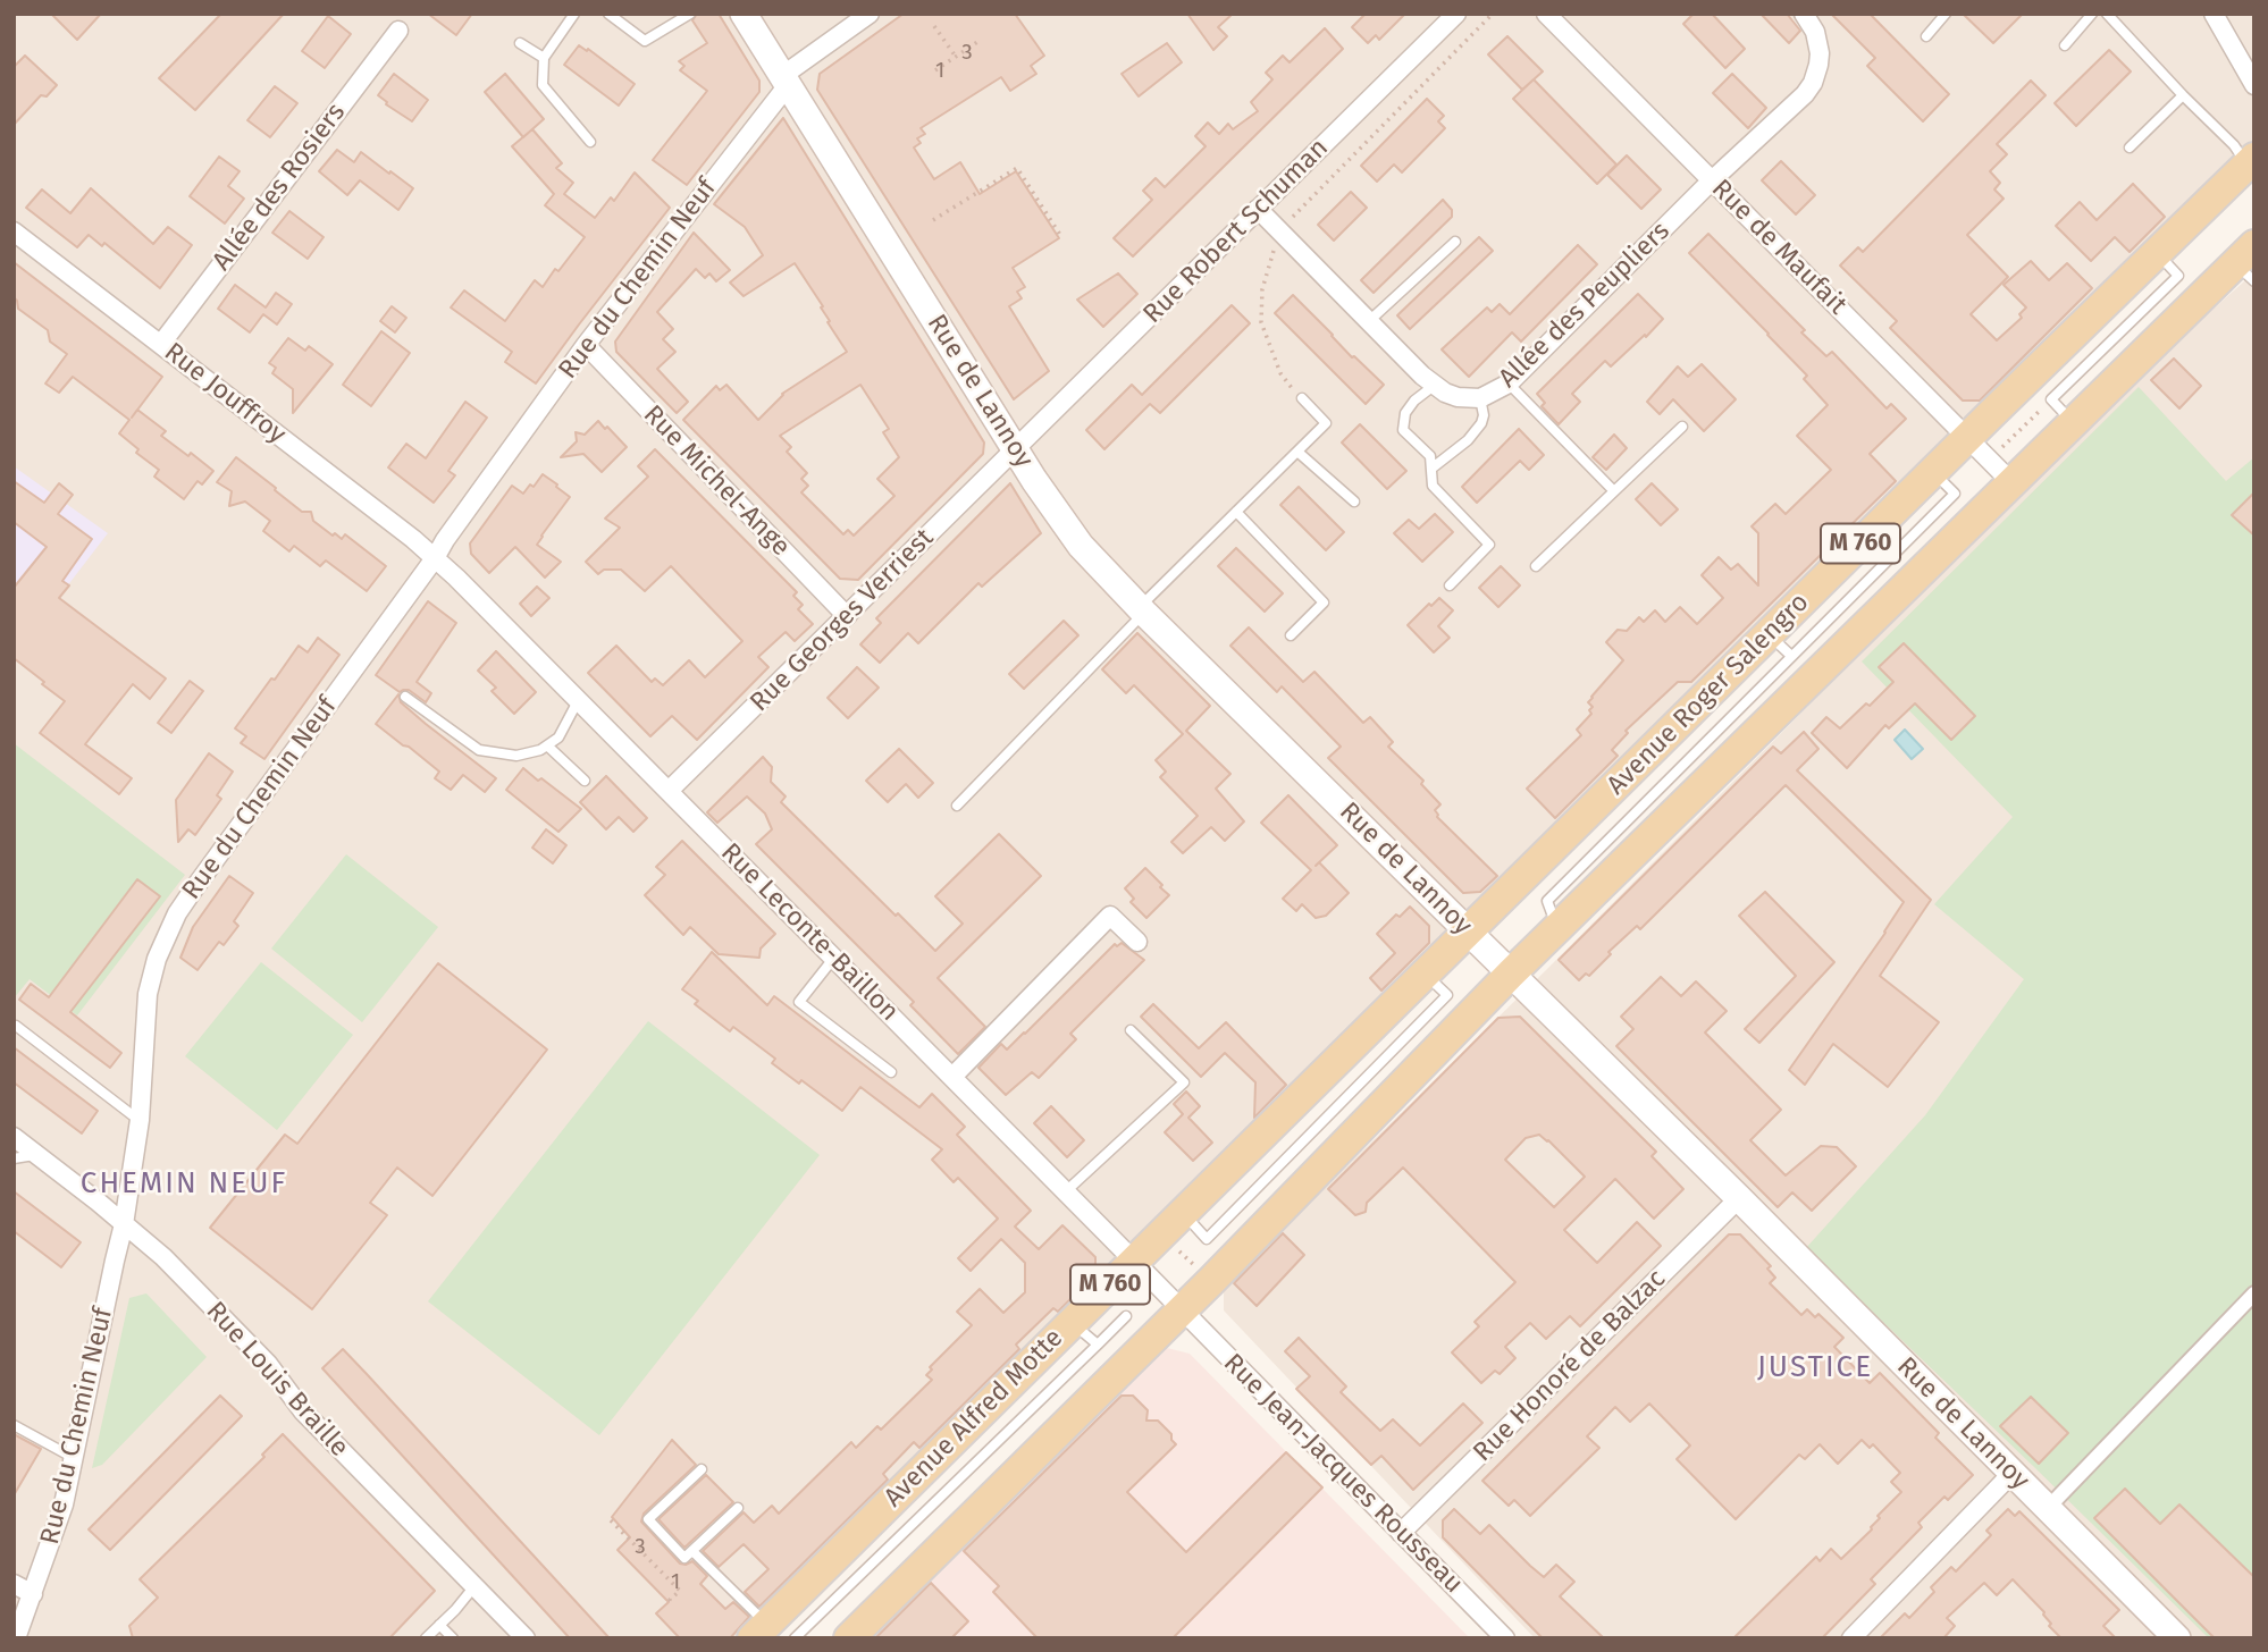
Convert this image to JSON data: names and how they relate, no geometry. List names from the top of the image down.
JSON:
{
  "streets": {
    "main road": [
      "Rue de Lannoy",
      "M 760",
      "Avenue Roger Salengro",
      "Avenue Alfred Motte"
    ],
    "street": [
      "Allée des Rosiers",
      "Rue Robert Schuman",
      "Rue de Maufait",
      "Rue du Chemin Neuf",
      "Allée des Peupliers",
      "Rue Jouffroy",
      "Rue Michel-Ange",
      "Rue Georges Verriest",
      "Rue Leconte-Baillon",
      "Rue Honoré de Balzac",
      "Rue Louis Braille",
      "Rue Jean-Jacques Rousseau"
    ]
  },
  "crossings": [
    ["Allée des Rosiers", "Rue Jouffroy"],
    ["Rue Robert Schuman", "Allée des Peupliers"],
    ["Rue Robert Schuman", "Rue de Lannoy"],
    ["Rue Robert Schuman", "Rue Georges Verriest"],
    ["Rue de Maufait", "Allée des Peupliers"],
    ["Rue de Maufait", "M 760"],
    ["Rue de Maufait", "Avenue Roger Salengro"],
    ["Rue du Chemin Neuf", "Rue de Lannoy"],
    ["Rue du Chemin Neuf", "Rue Jouffroy"],
    ["Rue du Chemin Neuf", "Rue Michel-Ange"],
    ["Rue du Chemin Neuf", "Rue Leconte-Baillon"],
    ["Rue du Chemin Neuf", "Rue Louis Braille"],
    ["Rue de Lannoy", "M 760"],
    ["Rue de Lannoy", "Rue Georges Verriest"],
    ["Rue de Lannoy", "Avenue Roger Salengro"],
    ["Rue de Lannoy", "Rue Honoré de Balzac"],
    ["Rue de Lannoy", "Avenue Alfred Motte"],
    ["Rue Jouffroy", "Rue Leconte-Baillon"],
    ["Rue Michel-Ange", "Rue Georges Verriest"],
    ["M 760", "Rue Leconte-Baillon"],
    ["M 760", "Rue Jean-Jacques Rousseau"],
    ["Rue Georges Verriest", "Rue Leconte-Baillon"],
    ["Avenue Roger Salengro", "Avenue Alfred Motte"],
    ["Rue Leconte-Baillon", "Avenue Alfred Motte"],
    ["Rue Leconte-Baillon", "Rue Jean-Jacques Rousseau"],
    ["Rue Honoré de Balzac", "Rue Jean-Jacques Rousseau"]
  ],
  "districts": ["CHEMIN NEUF", "JUSTICE"],
  "house_numbers": [
    "3",
    "1",
    "3",
    "1"
  ]
}
